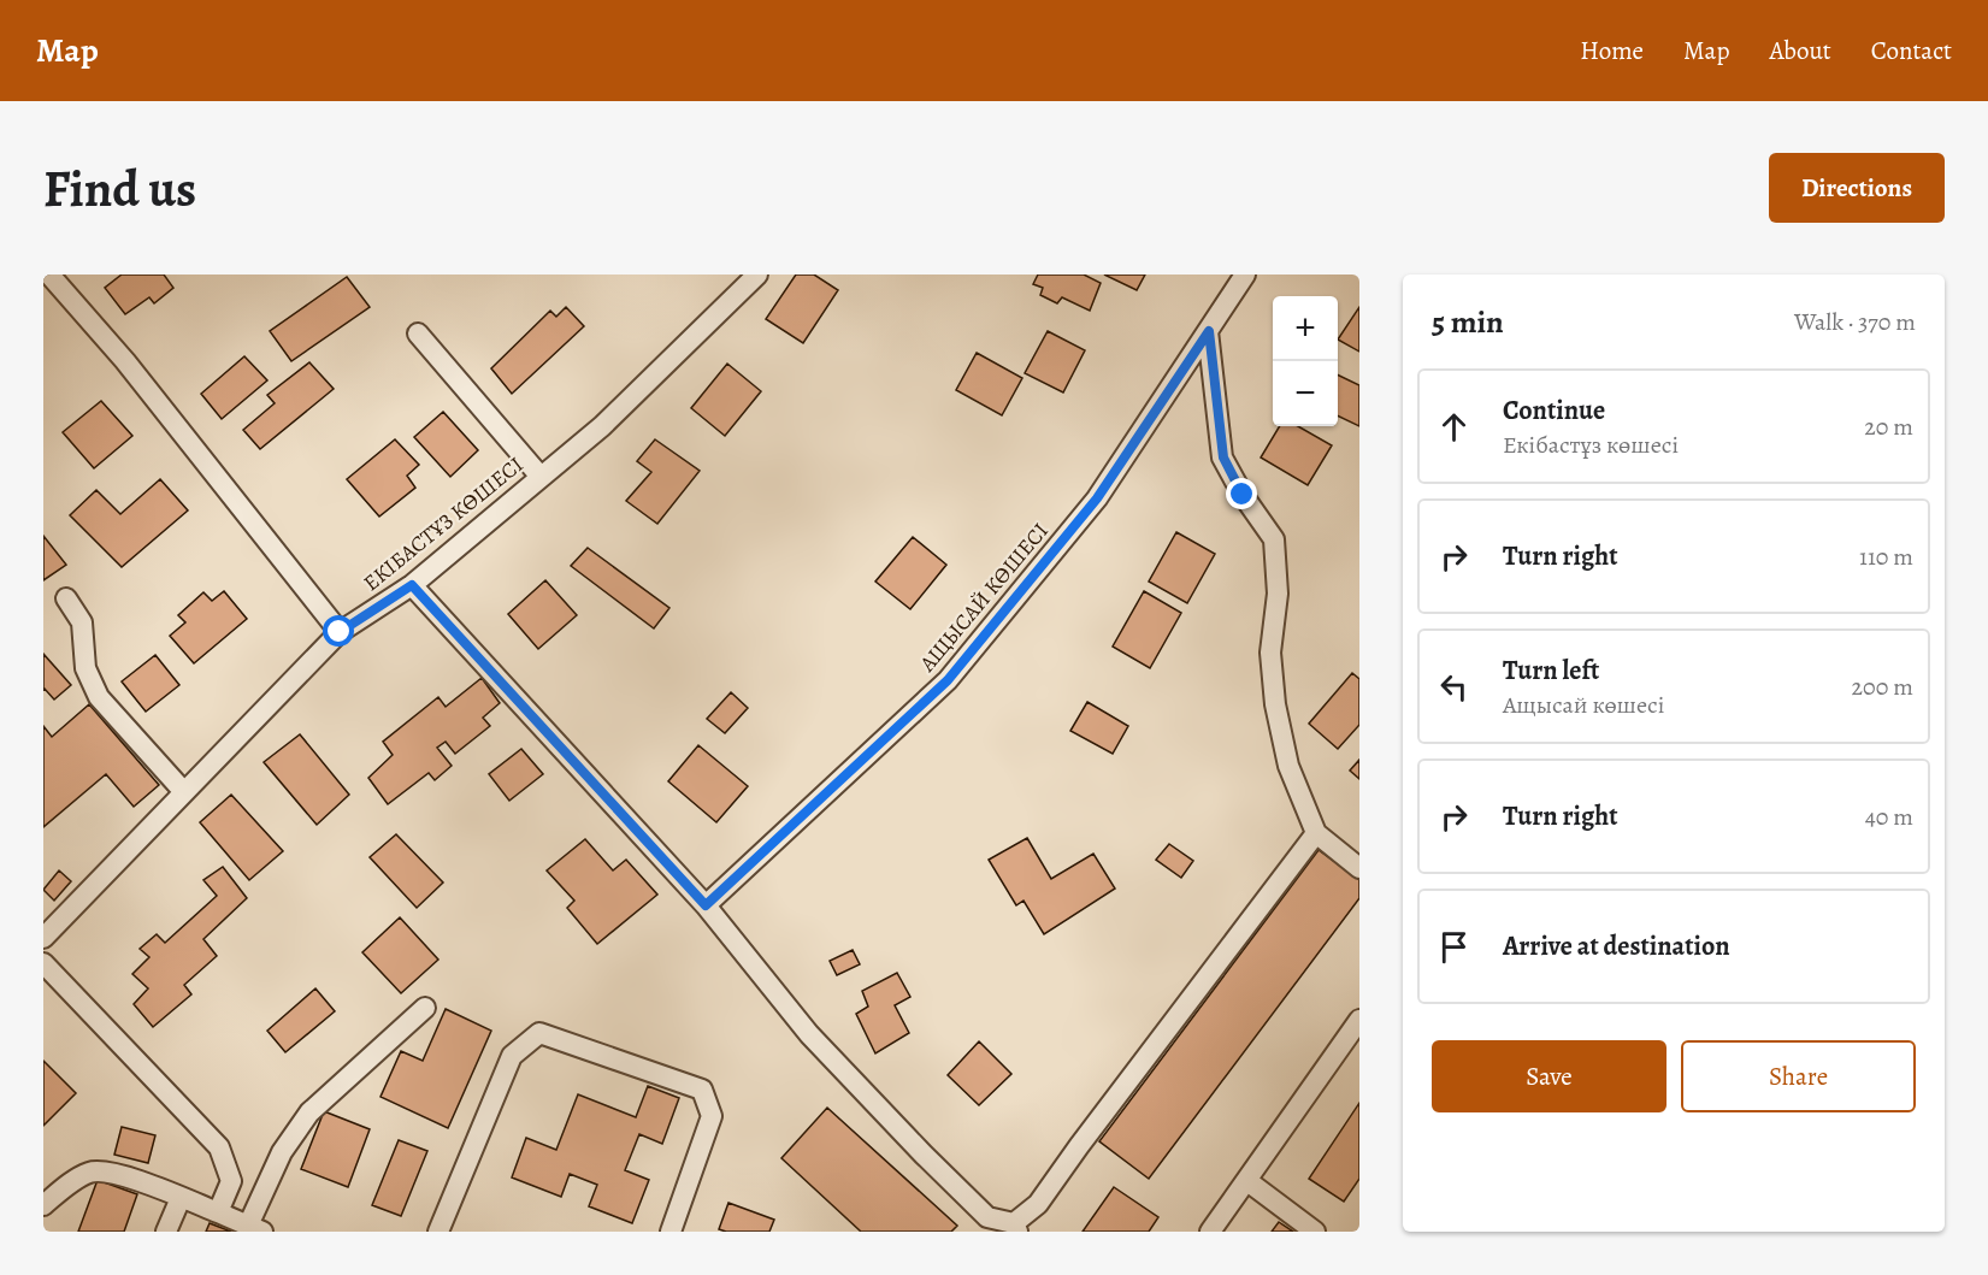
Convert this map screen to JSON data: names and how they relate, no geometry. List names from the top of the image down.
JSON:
{
  "streets": {
    "street": ["ЕКІБАСТҰЗ КӨШЕСІ", "АЩЫСАЙ КӨШЕСІ"]
  },
  "page": {
    "header": "Map",
    "nav": [
      "Home",
      "Map",
      "About",
      "Contact"
    ],
    "buttons": [
      "Directions",
      ["Save", "Share"]
    ],
    "title": "Find us",
    "heading": ["5 min", "Walk · 370 m"],
    "map_buttons": ["+", "−"],
    "list": [
      ["Continue", "Екібастұз көшесі", "20 m"],
      ["Turn right", "110 m"],
      ["Turn left", "Ащысай көшесі", "200 m"],
      ["Turn right", "40 m"],
      "Arrive at destination"
    ]
  }
}
